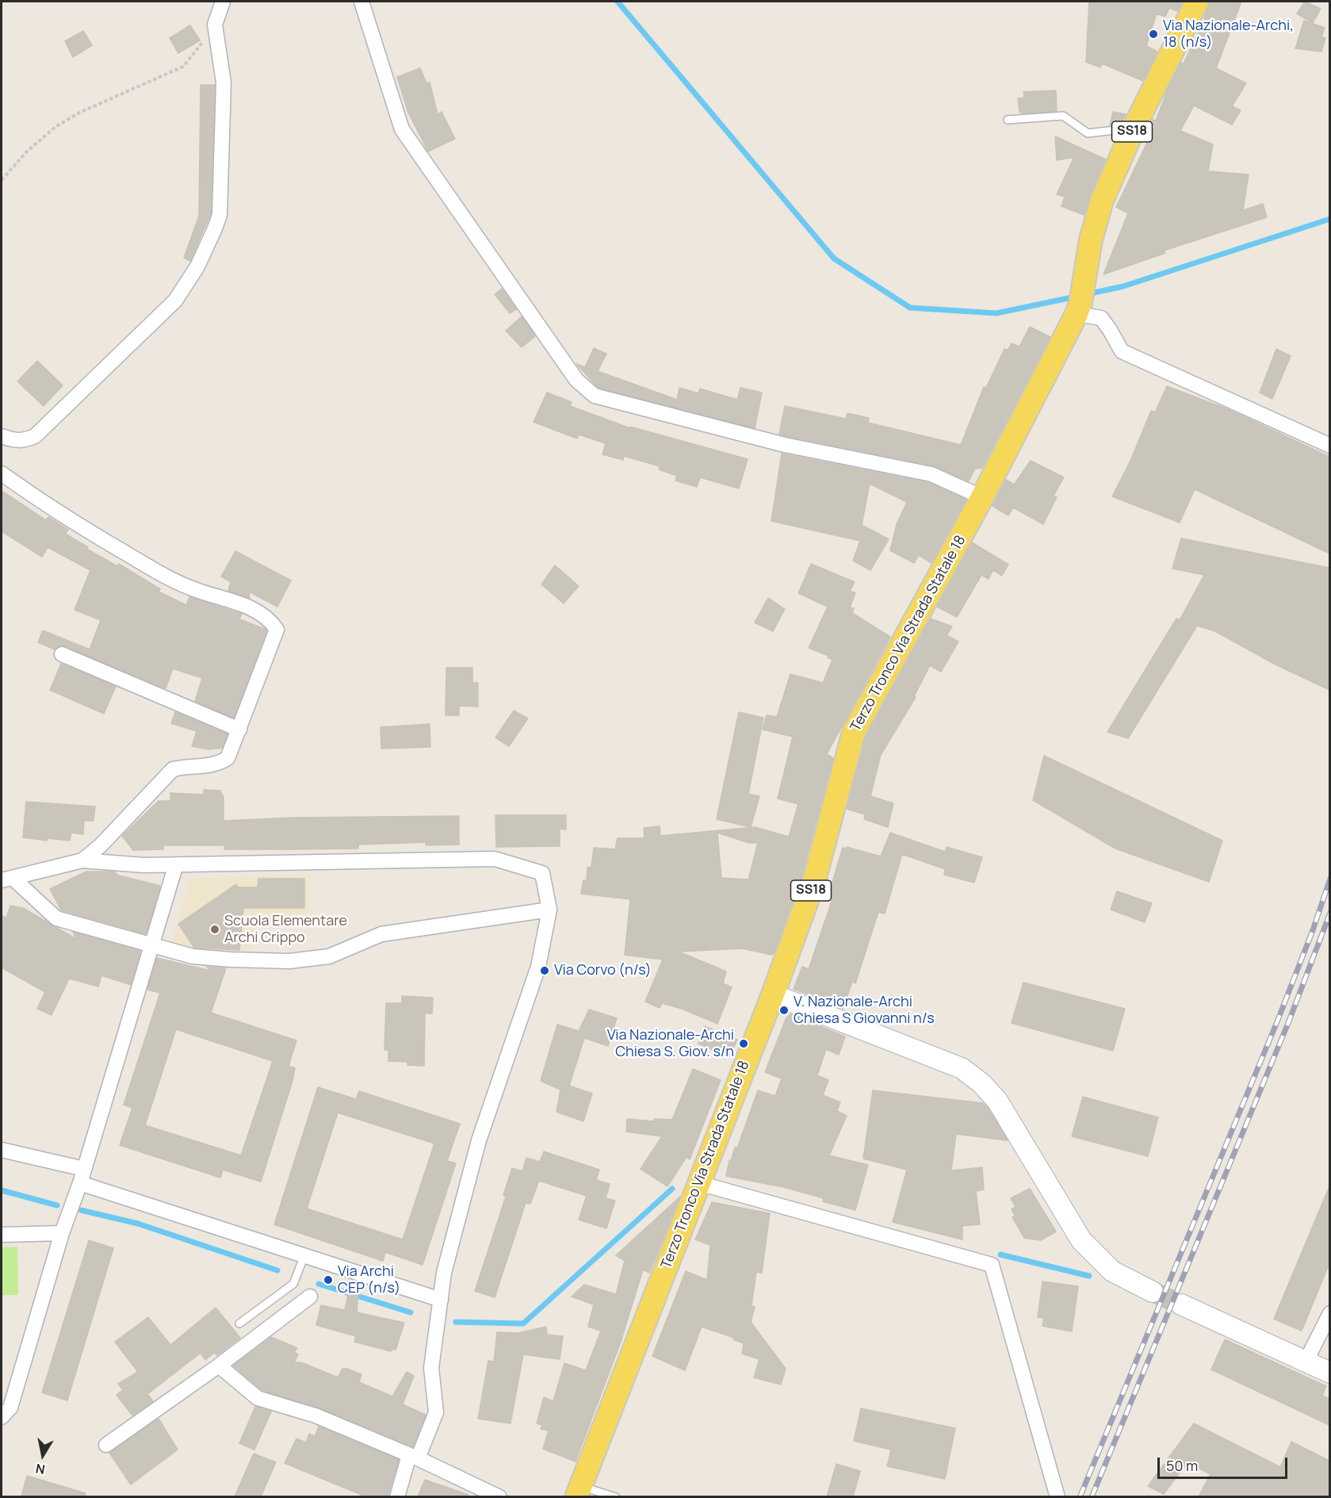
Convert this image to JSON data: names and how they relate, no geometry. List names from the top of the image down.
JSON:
{
  "streets": {
    "main road": ["SS18", "Terzo Tronco Via Strada Statale 18"]
  },
  "places": [
    "Via Nazionale-Archi, 18 (n/s)",
    "Scuola Elementare Archi Crippo",
    "Via Corvo (n/s)",
    "V. Nazionale-Archi Chiesa S Giovanni n/s",
    "Via Nazionale-Archi Chiesa S. Giov. s/n",
    "Via Archi CEP (n/s)"
  ],
  "scale_bar": "50 m",
  "north": "bottom"
}
